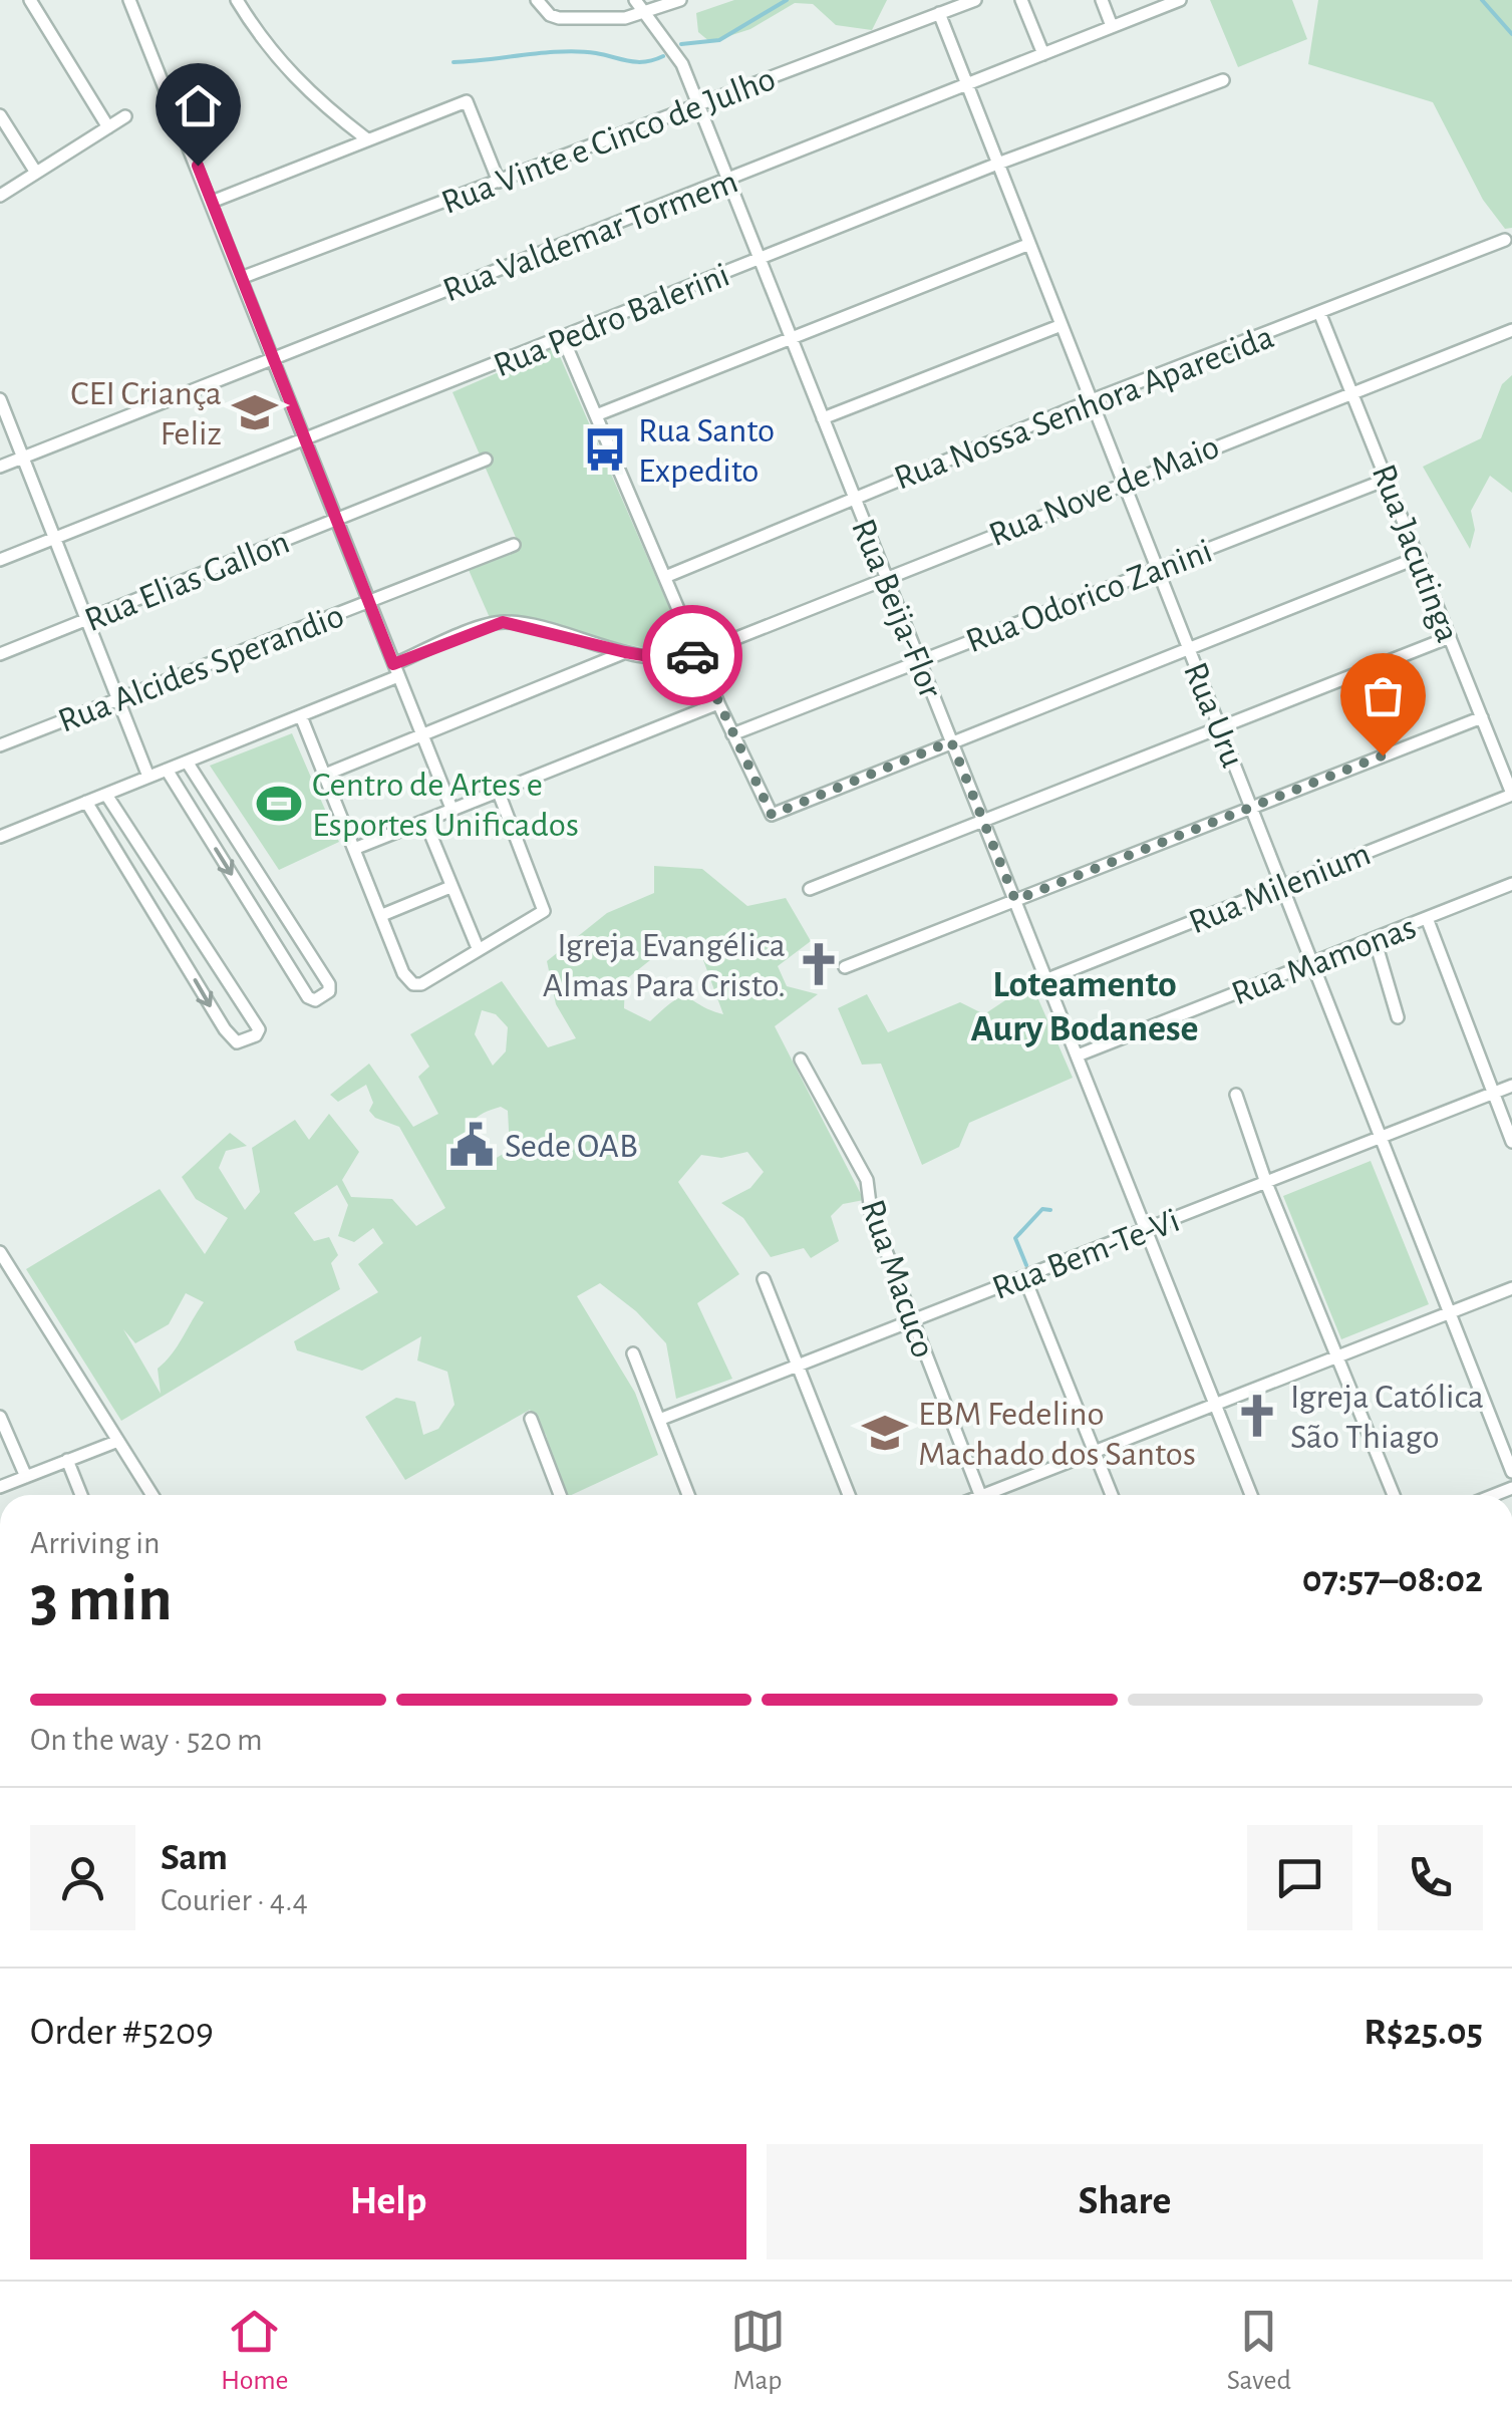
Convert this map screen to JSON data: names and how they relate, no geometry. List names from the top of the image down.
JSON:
{
  "streets": {
    "street": [
      "Rua Vinte e Cinco de Julho",
      "Rua Valdemar Tormem",
      "Rua Pedro Balerini",
      "Rua Nossa Senhora Aparecida",
      "Rua Nove de Maio",
      "Rua Jacutinga",
      "Rua Elias Gallon",
      "Rua Odorico Zanini",
      "Rua Beija-Flor",
      "Rua Alcides Sperandio",
      "Rua Uru",
      "Rua Milenium",
      "Rua Mamonas",
      "Rua Bem-Te-Vi",
      "Rua Macuco"
    ]
  },
  "crossings": [
    ["Rua Vinte e Cinco de Julho", "Rua Beija-Flor"],
    ["Rua Vinte e Cinco de Julho", "Rua Uru"],
    ["Rua Valdemar Tormem", "Rua Beija-Flor"],
    ["Rua Valdemar Tormem", "Rua Uru"],
    ["Rua Pedro Balerini", "Rua Beija-Flor"],
    ["Rua Pedro Balerini", "Rua Uru"],
    ["Rua Nossa Senhora Aparecida", "Rua Jacutinga"],
    ["Rua Nossa Senhora Aparecida", "Rua Beija-Flor"],
    ["Rua Nossa Senhora Aparecida", "Rua Uru"],
    ["Rua Nove de Maio", "Rua Jacutinga"],
    ["Rua Nove de Maio", "Rua Beija-Flor"],
    ["Rua Nove de Maio", "Rua Uru"],
    ["Rua Jacutinga", "Rua Odorico Zanini"],
    ["Rua Jacutinga", "Rua Milenium"],
    ["Rua Odorico Zanini", "Rua Beija-Flor"],
    ["Rua Odorico Zanini", "Rua Uru"],
    ["Rua Beija-Flor", "Rua Milenium"],
    ["Rua Beija-Flor", "Rua Mamonas"],
    ["Rua Beija-Flor", "Rua Bem-Te-Vi"],
    ["Rua Uru", "Rua Milenium"],
    ["Rua Uru", "Rua Mamonas"],
    ["Rua Uru", "Rua Bem-Te-Vi"],
    ["Rua Bem-Te-Vi", "Rua Macuco"]
  ],
  "districts": ["Loteamento Aury Bodanese"],
  "places": {
    "school or university": ["CEI Criança Feliz", "EBM Fedelino Machado dos Santos"],
    "bus stop": ["Rua Santo Expedito"],
    "sports": ["Centro de Artes e Esportes Unificados"],
    "church": ["Igreja Evangélica Almas Para Cristo.", "Igreja Católica São Thiago"],
    "public building": ["Sede OAB"]
  },
  "page": {
    "heading": ["3 min", "Arriving in", "07:57–08:02"],
    "panel": [
      "Sam",
      "Courier · 4.4",
      "Order #5209",
      "R$25.05"
    ],
    "bar": "On the way · 520 m",
    "buttons": ["Help", "Share"],
    "tabs": ["Home", "Map", "Saved"]
  }
}
